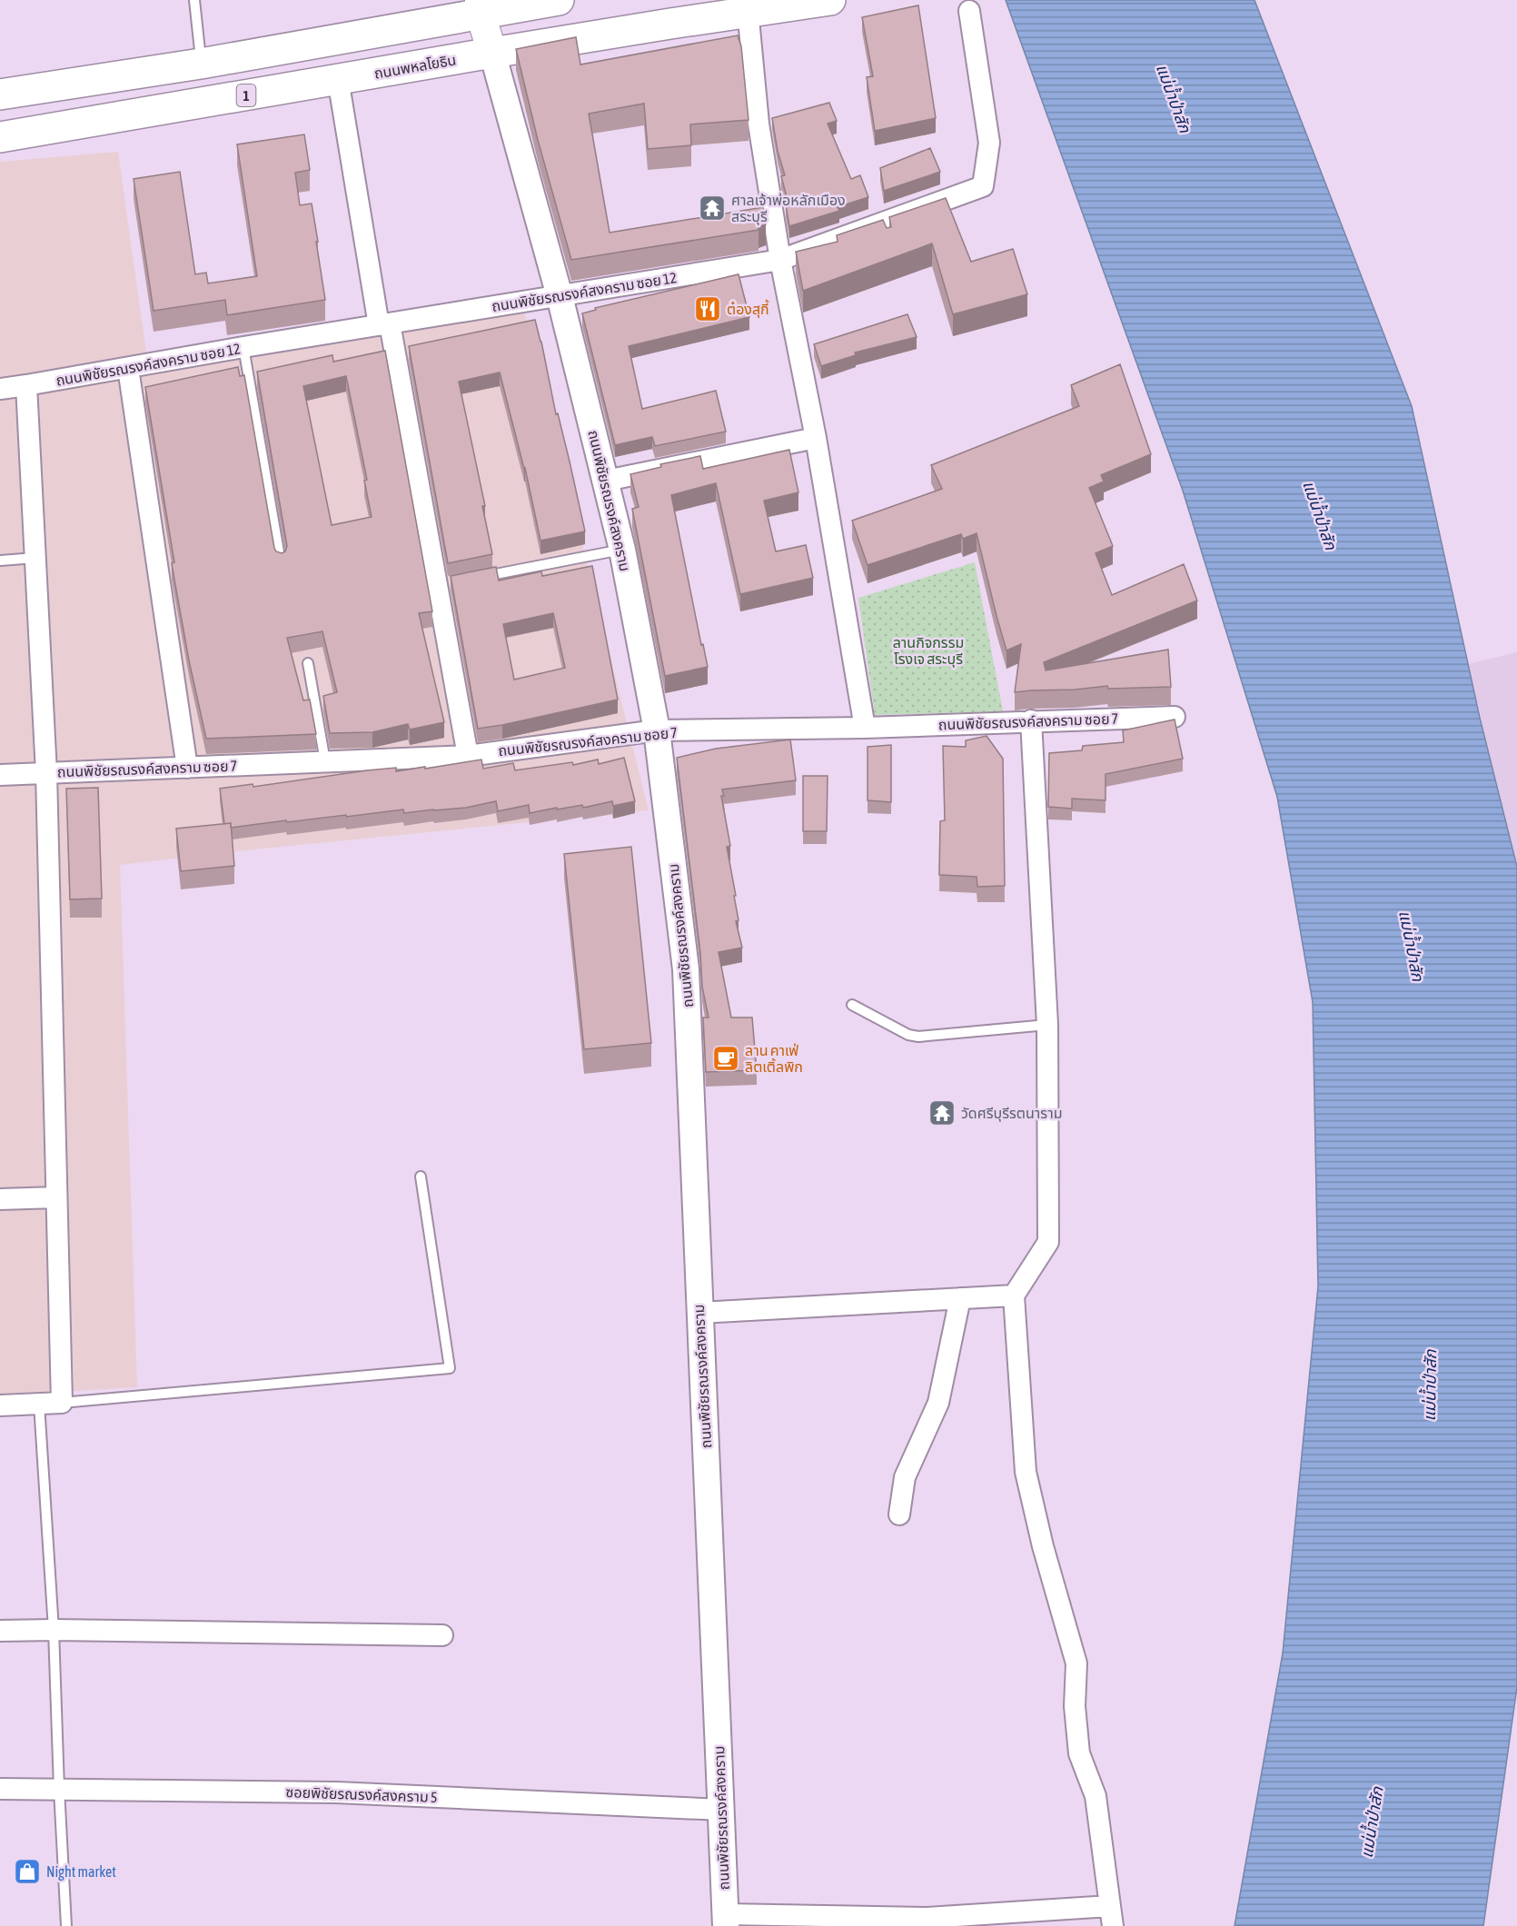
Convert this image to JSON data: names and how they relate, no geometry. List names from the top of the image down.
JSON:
{
  "streets": {
    "main road": ["ถนนพหลโยธิน", "1", "ถนนพิชัยรณรงค์สงคราม"],
    "street": ["ถนนพิชัยรณรงค์สงคราม ซอย 12", "ถนนพิชัยรณรงค์สงคราม ซอย 7", "ซอยพิชัยรณรงค์สงคราม 5"]
  },
  "crossings": [
    ["ถนนพหลโยธิน", "ถนนพิชัยรณรงค์สงคราม"],
    ["ถนนพิชัยรณรงค์สงคราม ซอย 12", "ถนนพิชัยรณรงค์สงคราม"],
    ["ถนนพิชัยรณรงค์สงคราม", "ถนนพิชัยรณรงค์สงคราม ซอย 7"],
    ["ถนนพิชัยรณรงค์สงคราม", "ซอยพิชัยรณรงค์สงคราม 5"]
  ],
  "water": ["แม่น้ำป่าสัก"],
  "parks": ["ลานกิจกรรม โรงเจ สระบุรี"],
  "places": {
    "temple": ["ศาลเจ้าพ่อหลักเมือง สระบุรี", "วัดศรีบุรีรตนาราม"],
    "restaurant": ["ต๋องสุกี้"],
    "cafe": ["ลาน คาเฟ่ ลิตเติ้ลพิก"],
    "shop": ["Night market"]
  }
}
